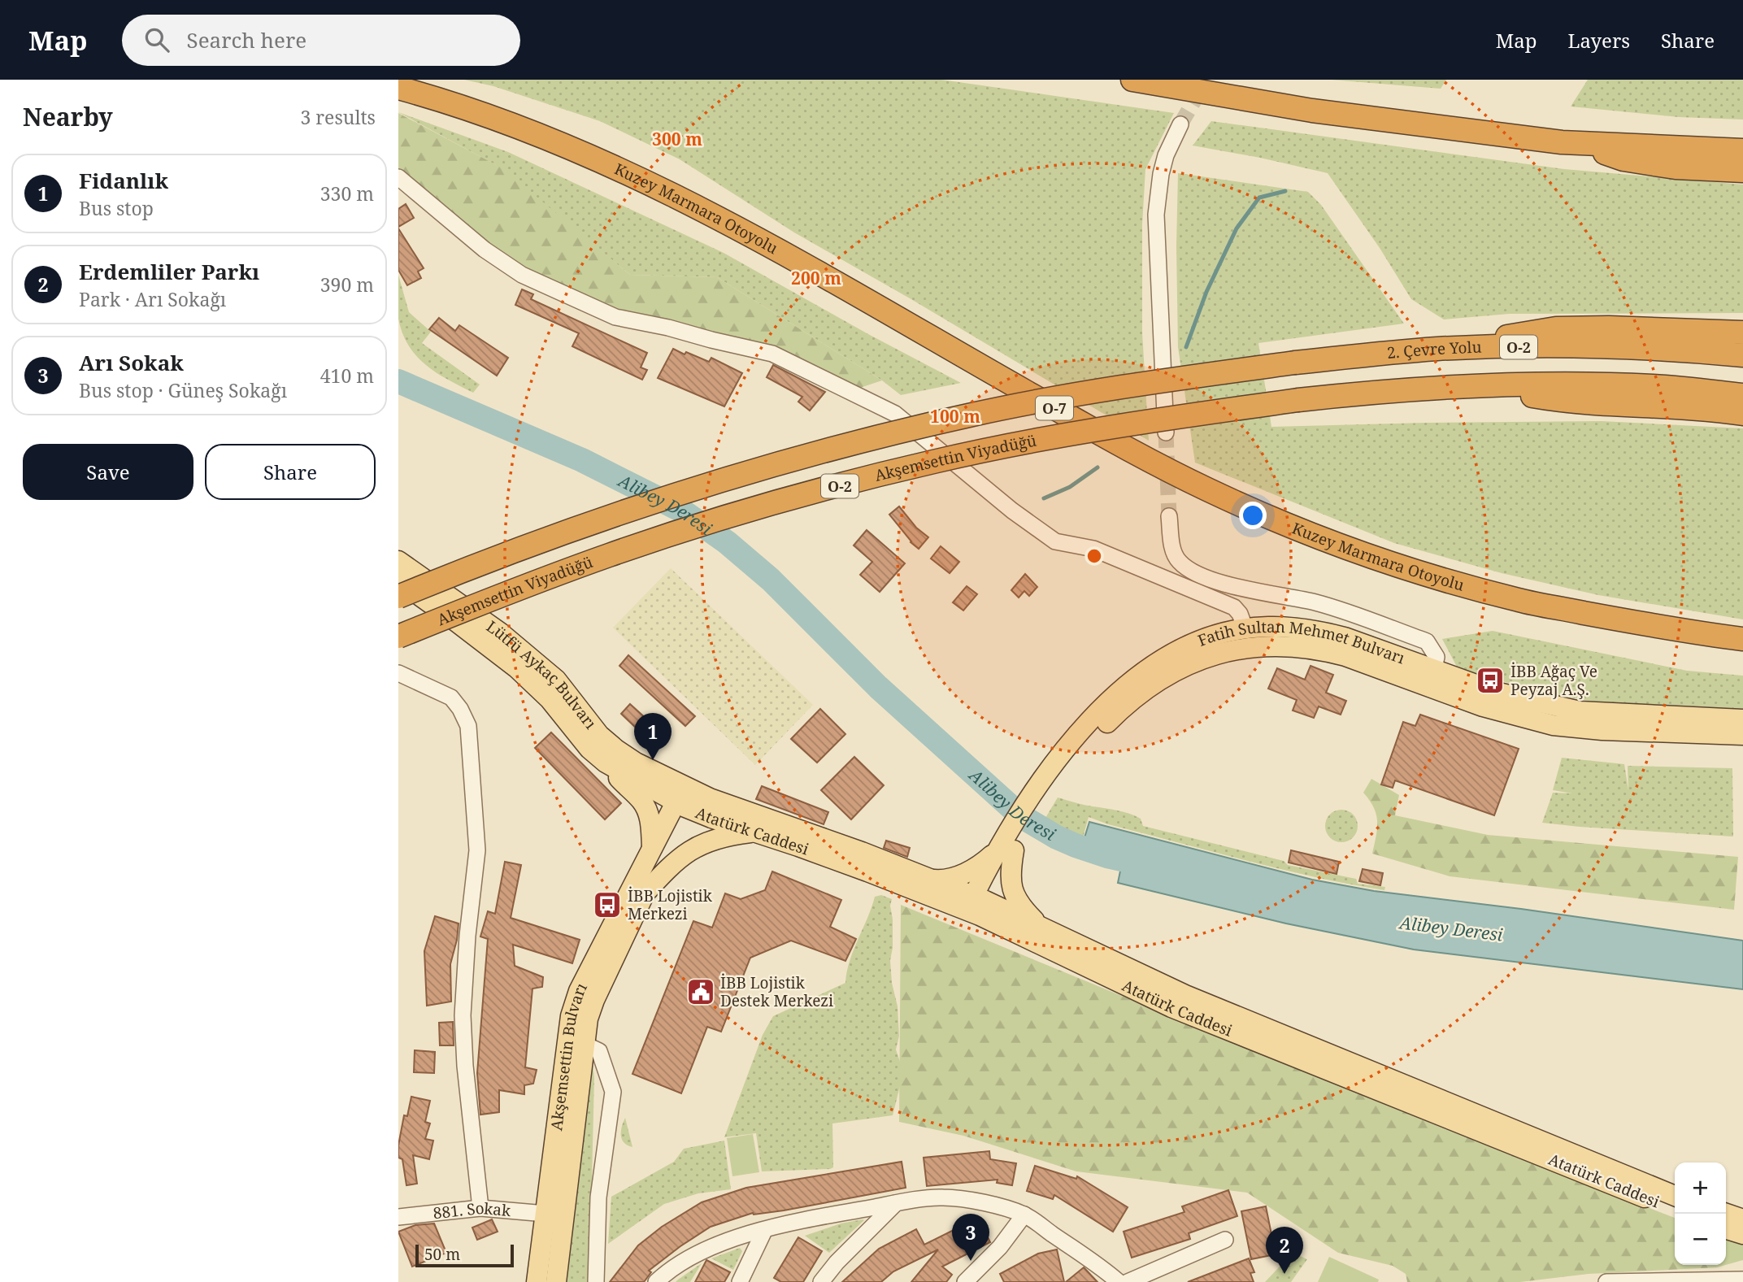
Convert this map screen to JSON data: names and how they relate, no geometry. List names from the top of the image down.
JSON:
{
  "streets": {
    "highway": [
      "Kuzey Marmara Otoyolu",
      "O-2",
      "2. Çevre Yolu",
      "O-7",
      "Akşemsettin Viyadüğü"
    ],
    "main road": [
      "Fatih Sultan Mehmet Bulvarı",
      "Lütfü Aykaç Bulvarı",
      "Atatürk Caddesi",
      "Akşemsettin Bulvarı"
    ],
    "street": ["881. Sokak"]
  },
  "crossings": [
    ["O-2", "Akşemsettin Viyadüğü"],
    ["Fatih Sultan Mehmet Bulvarı", "Atatürk Caddesi"],
    ["Lütfü Aykaç Bulvarı", "Atatürk Caddesi"],
    ["Lütfü Aykaç Bulvarı", "Akşemsettin Bulvarı"],
    ["Atatürk Caddesi", "Akşemsettin Bulvarı"],
    ["Akşemsettin Bulvarı", "881. Sokak"]
  ],
  "water": ["Alibey Deresi"],
  "places": {
    "bus stop": ["İBB Ağaç Ve Peyzaj A.Ş.", "İBB Lojistik Merkezi"],
    "public building": ["İBB Lojistik Destek Merkezi"]
  },
  "scale_bar": "50 m",
  "page": {
    "header": "Map",
    "search": "Search here",
    "nav": ["Map", "Layers", "Share"],
    "heading": ["Nearby", "3 results"],
    "list": [
      {
        "mark": "1",
        "name": "Fidanlık",
        "note": "Bus stop",
        "value": "330 m"
      },
      {
        "mark": "2",
        "name": "Erdemliler Parkı",
        "note": "Park · Arı Sokağı",
        "value": "390 m"
      },
      {
        "mark": "3",
        "name": "Arı Sokak",
        "note": "Bus stop · Güneş Sokağı",
        "value": "410 m"
      }
    ],
    "buttons": ["Save", "Share"],
    "pins": ["1", "3", "2"],
    "map_buttons": ["+", "−"],
    "scale": "50 m"
  },
  "rings": ["300 m", "200 m", "100 m"]
}
